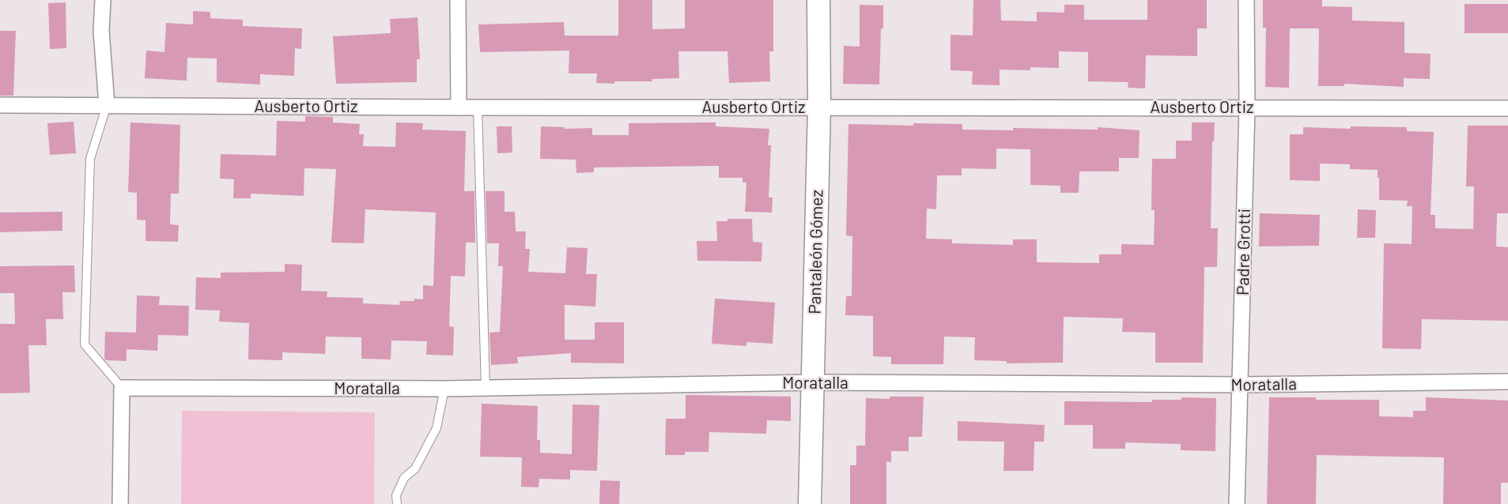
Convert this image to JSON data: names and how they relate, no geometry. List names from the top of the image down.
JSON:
{
  "streets": {
    "main road": ["Pantaleón Gómez"],
    "street": ["Ausberto Ortiz", "Padre Grotti", "Moratalla"]
  },
  "crossings": [
    ["Ausberto Ortiz", "Pantaleón Gómez"],
    ["Ausberto Ortiz", "Padre Grotti"],
    ["Pantaleón Gómez", "Moratalla"],
    ["Padre Grotti", "Moratalla"]
  ]
}
